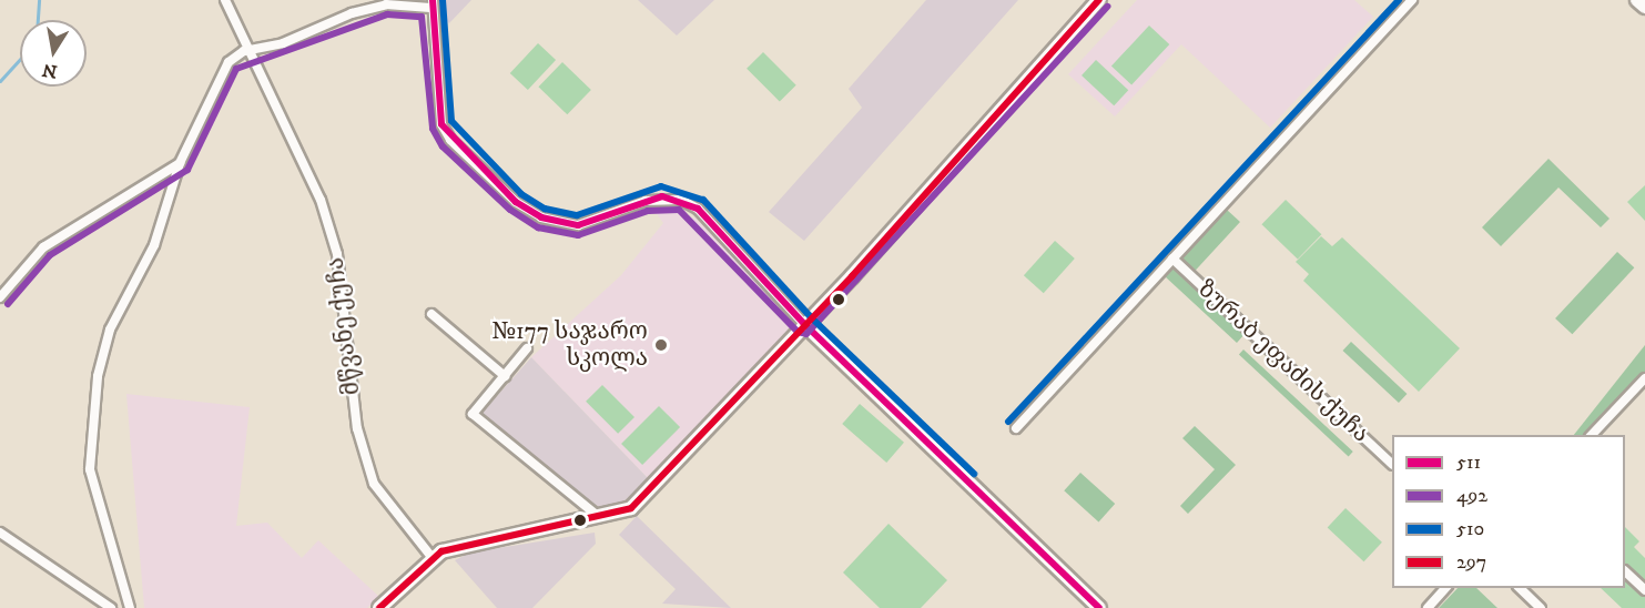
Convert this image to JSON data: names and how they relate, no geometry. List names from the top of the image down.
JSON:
{
  "streets": {
    "street": ["მწვანე ქუჩა", "ზურაბ ეფაძის ქუჩა"]
  },
  "places": ["№177 საჯარო სკოლა"],
  "lines": [
    "transit line 511",
    "transit line 510",
    "transit line 297",
    "transit line 492"
  ],
  "legend": [
    "511",
    "492",
    "510",
    "297"
  ],
  "north": "bottom"
}
